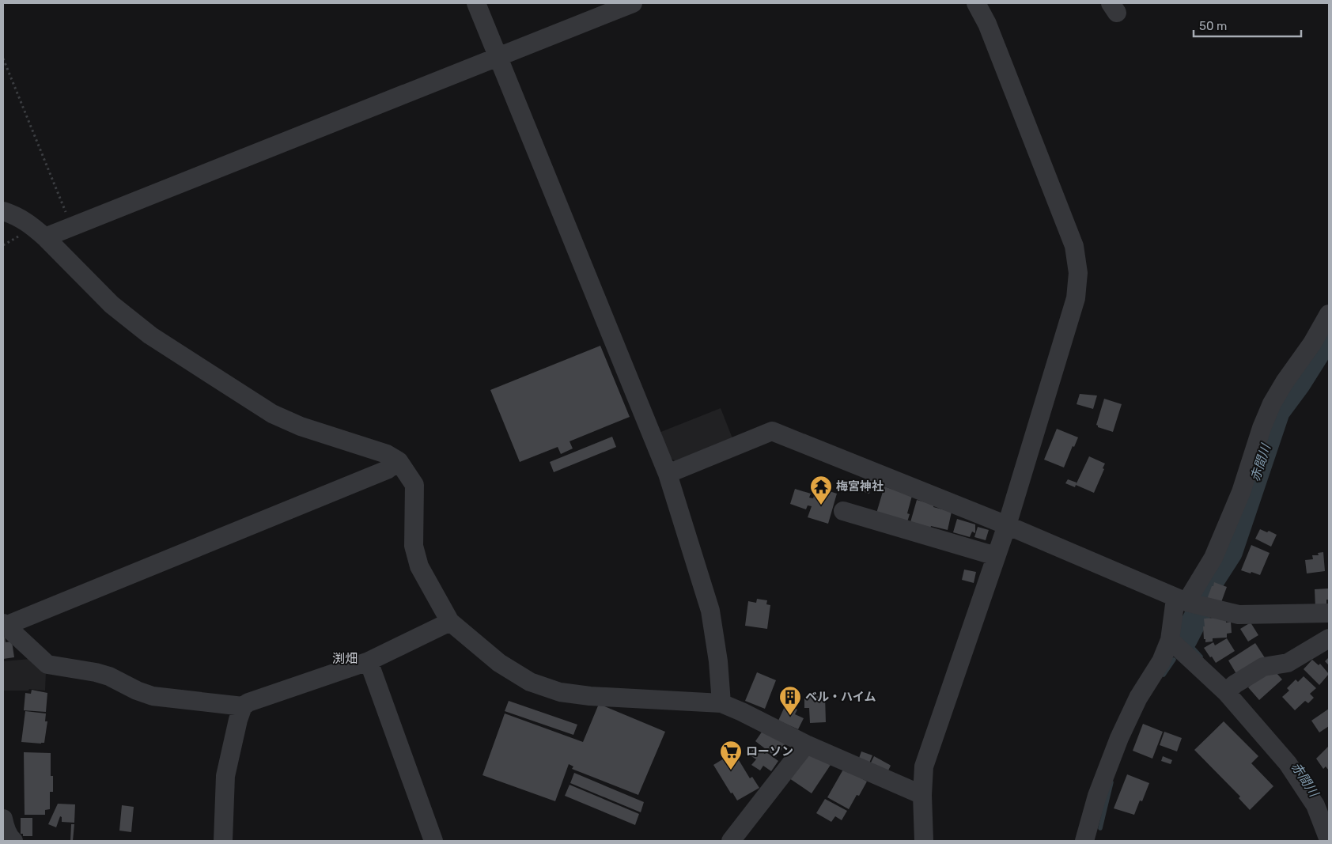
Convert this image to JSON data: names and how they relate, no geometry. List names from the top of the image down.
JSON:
{
  "districts": ["渕畑"],
  "water": ["赤間川"],
  "places": {
    "temple": ["梅宮神社"],
    "building": ["ベル・ハイム"],
    "supermarket": ["ローソン"]
  },
  "scale_bar": "50 m"
}
